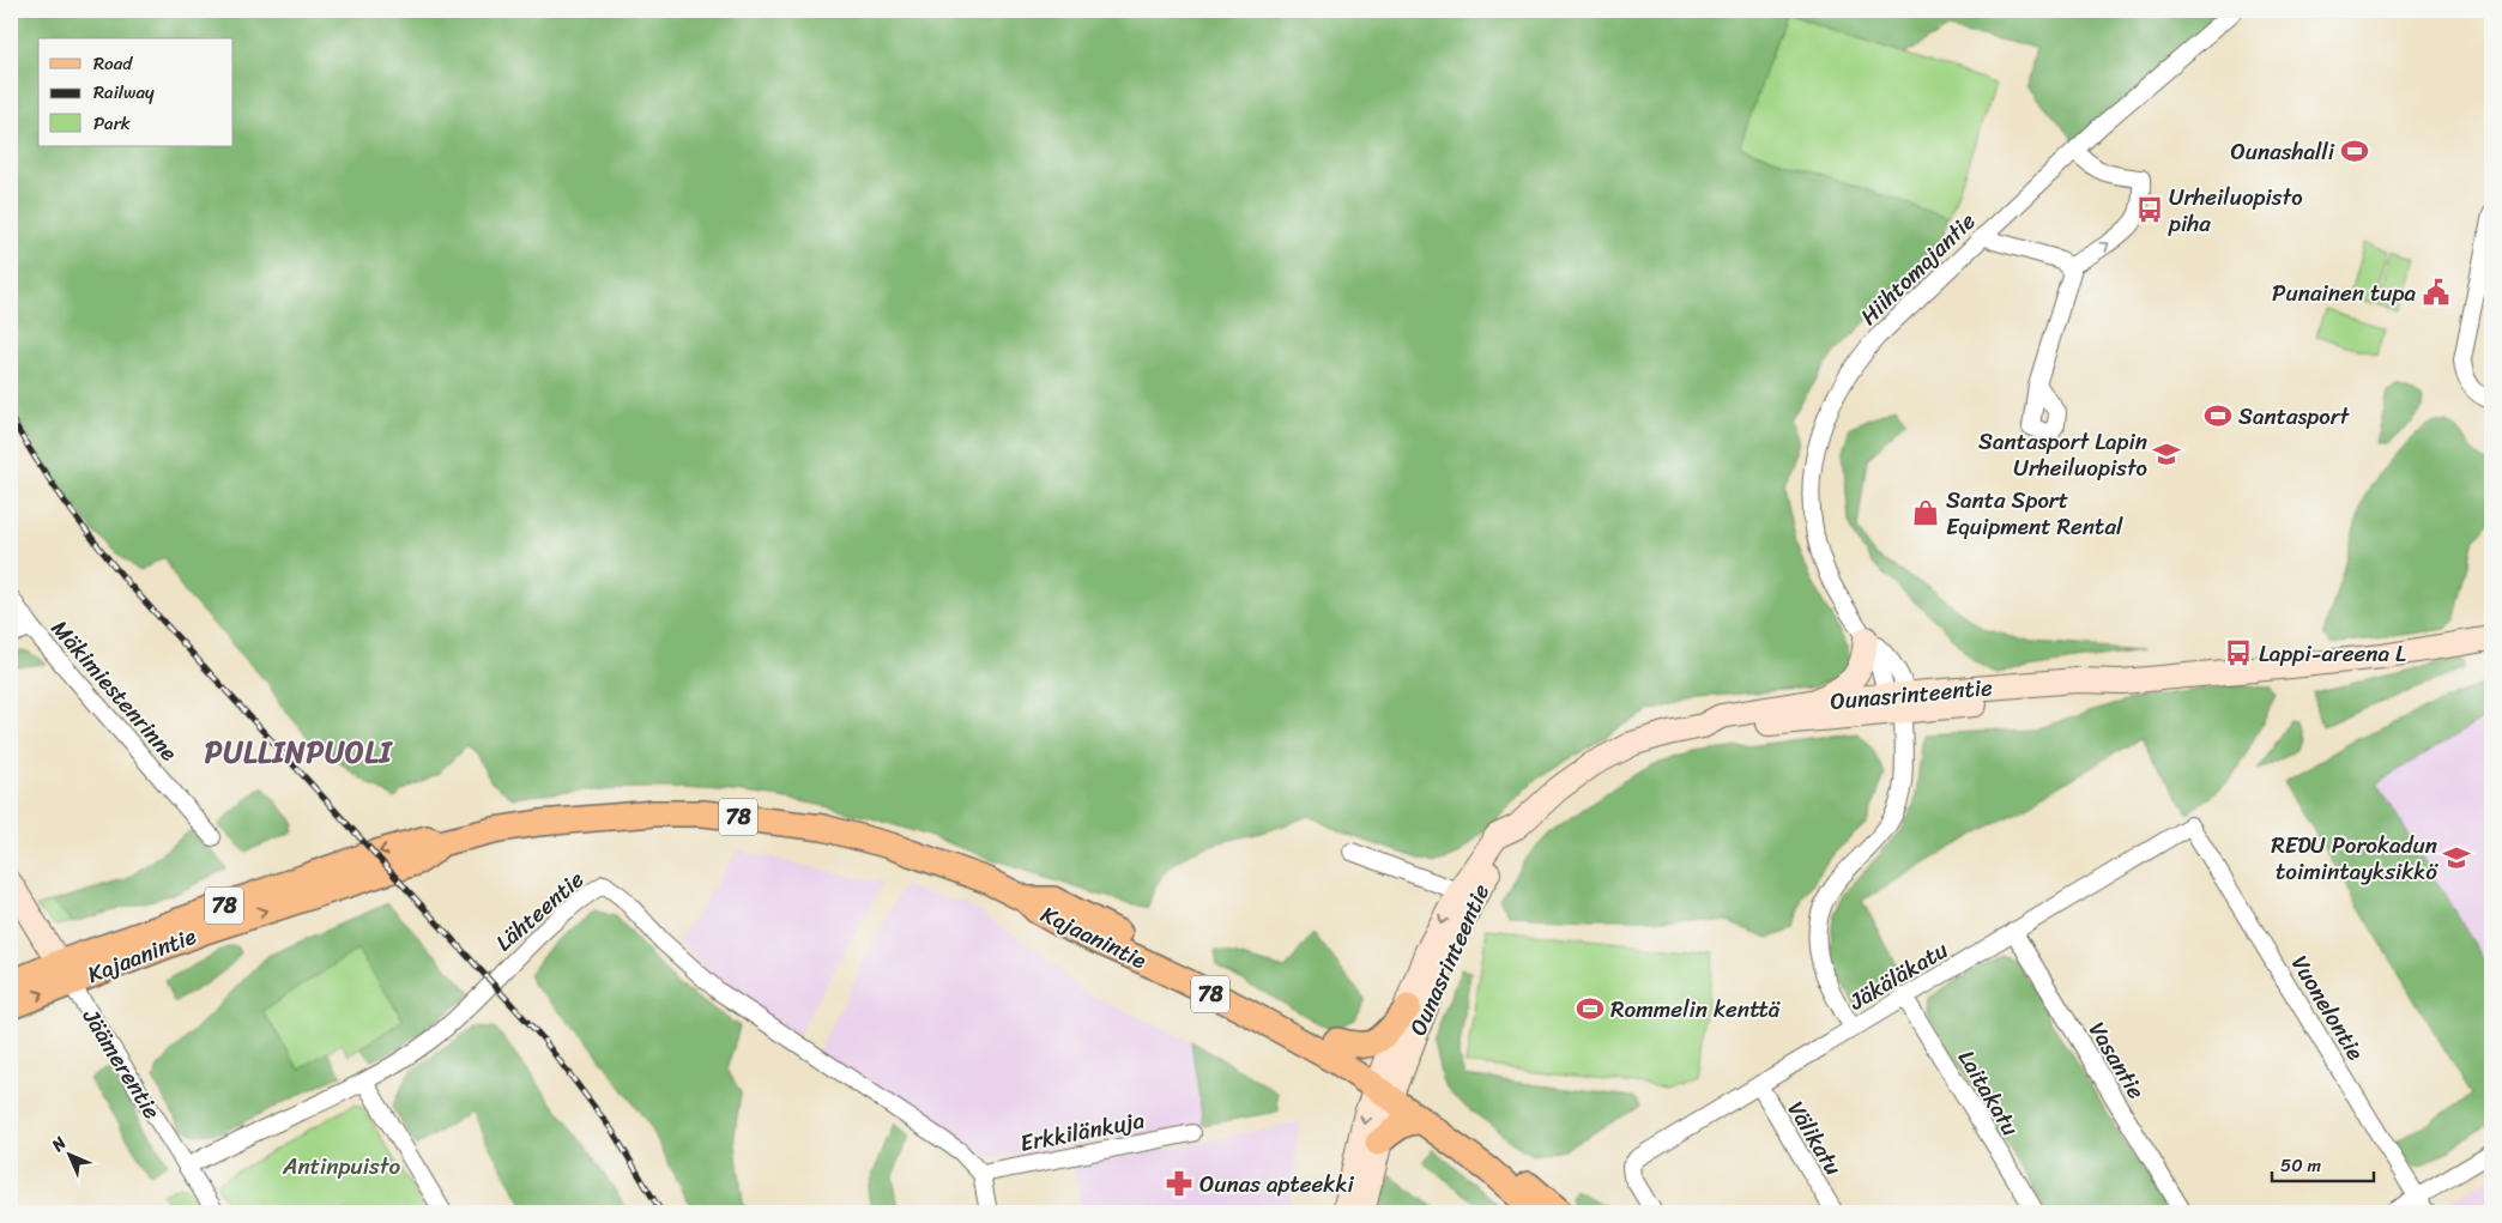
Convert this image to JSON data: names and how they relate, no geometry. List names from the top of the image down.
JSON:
{
  "streets": {
    "main road": ["78", "Kajaanintie"],
    "street": [
      "Hiihtomajantie",
      "Mäkimiestenrinne",
      "Ounasrinteentie",
      "Lähteentie",
      "Jäkäläkatu",
      "Vuonelontie",
      "Vasantie",
      "Jäämerentie",
      "Laitakatu",
      "Erkkilänkuja",
      "Välikatu"
    ]
  },
  "crossings": [
    ["Hiihtomajantie", "Ounasrinteentie"],
    ["Hiihtomajantie", "Jäkäläkatu"],
    ["Ounasrinteentie", "Kajaanintie"],
    ["78", "Kajaanintie"],
    ["78", "Jäämerentie"],
    ["Lähteentie", "Jäämerentie"],
    ["Lähteentie", "Erkkilänkuja"],
    ["Kajaanintie", "Jäämerentie"],
    ["Jäkäläkatu", "Vuonelontie"],
    ["Jäkäläkatu", "Vasantie"],
    ["Jäkäläkatu", "Laitakatu"],
    ["Jäkäläkatu", "Välikatu"]
  ],
  "districts": ["PULLINPUOLI"],
  "parks": ["Antinpuisto"],
  "places": {
    "sports": ["Ounashalli", "Santasport", "Rommelin kenttä"],
    "bus stop": ["Urheiluopisto piha", "Lappi-areena L"],
    "public building": ["Punainen tupa"],
    "school or university": ["Santasport Lapin Urheiluopisto", "REDU Porokadun toimintayksikkö"],
    "shop": ["Santa Sport Equipment Rental"],
    "pharmacy": ["Ounas apteekki"]
  },
  "legend": ["Road", "Railway", "Park"],
  "scale_bar": "50 m",
  "north": "top left"
}
